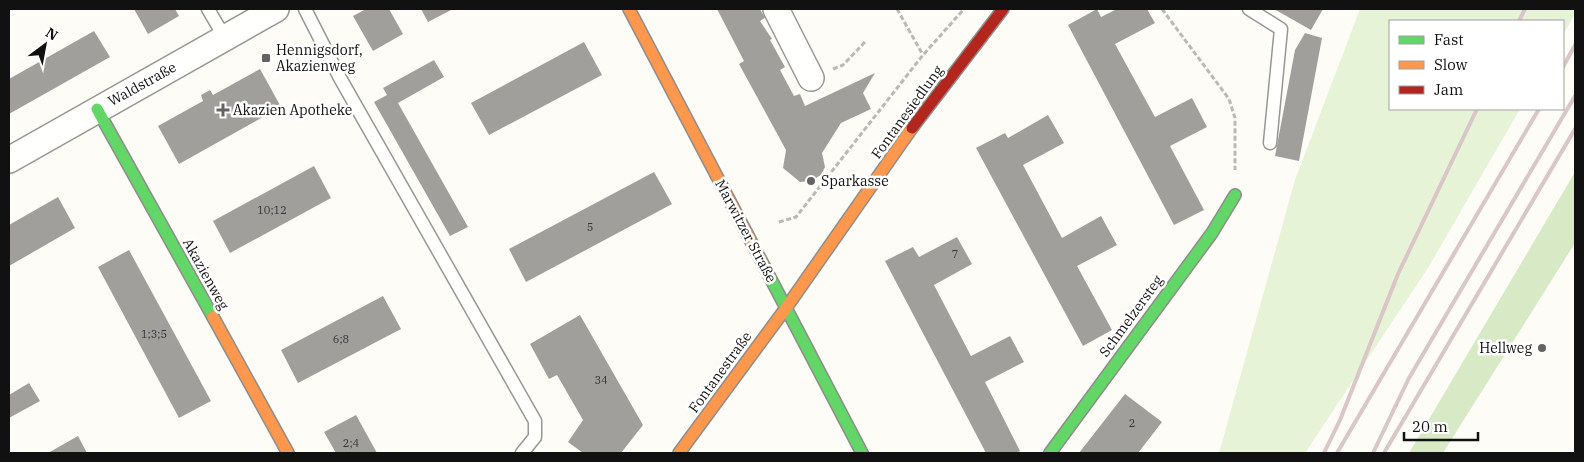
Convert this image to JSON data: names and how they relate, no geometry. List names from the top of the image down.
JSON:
{
  "streets": {
    "street": [
      "Waldstraße",
      "Fontanesiedlung",
      "Marwitzer Straße",
      "Akazienweg",
      "Schmelzersteg",
      "Fontanestraße"
    ]
  },
  "crossings": [
    ["Waldstraße", "Akazienweg"],
    ["Fontanesiedlung", "Marwitzer Straße"],
    ["Fontanesiedlung", "Fontanestraße"],
    ["Marwitzer Straße", "Fontanestraße"]
  ],
  "places": {
    "transit": ["Hennigsdorf, Akazienweg"],
    "health": ["Akazien Apotheke"],
    "other": ["Sparkasse", "Hellweg"]
  },
  "house_numbers": [
    "10;12",
    "5",
    "7",
    "1;3;5",
    "6;8",
    "34",
    "2",
    "2;4"
  ],
  "legend": ["Fast", "Slow", "Jam"],
  "scale_bar": "20 m",
  "north": "top right"
}
